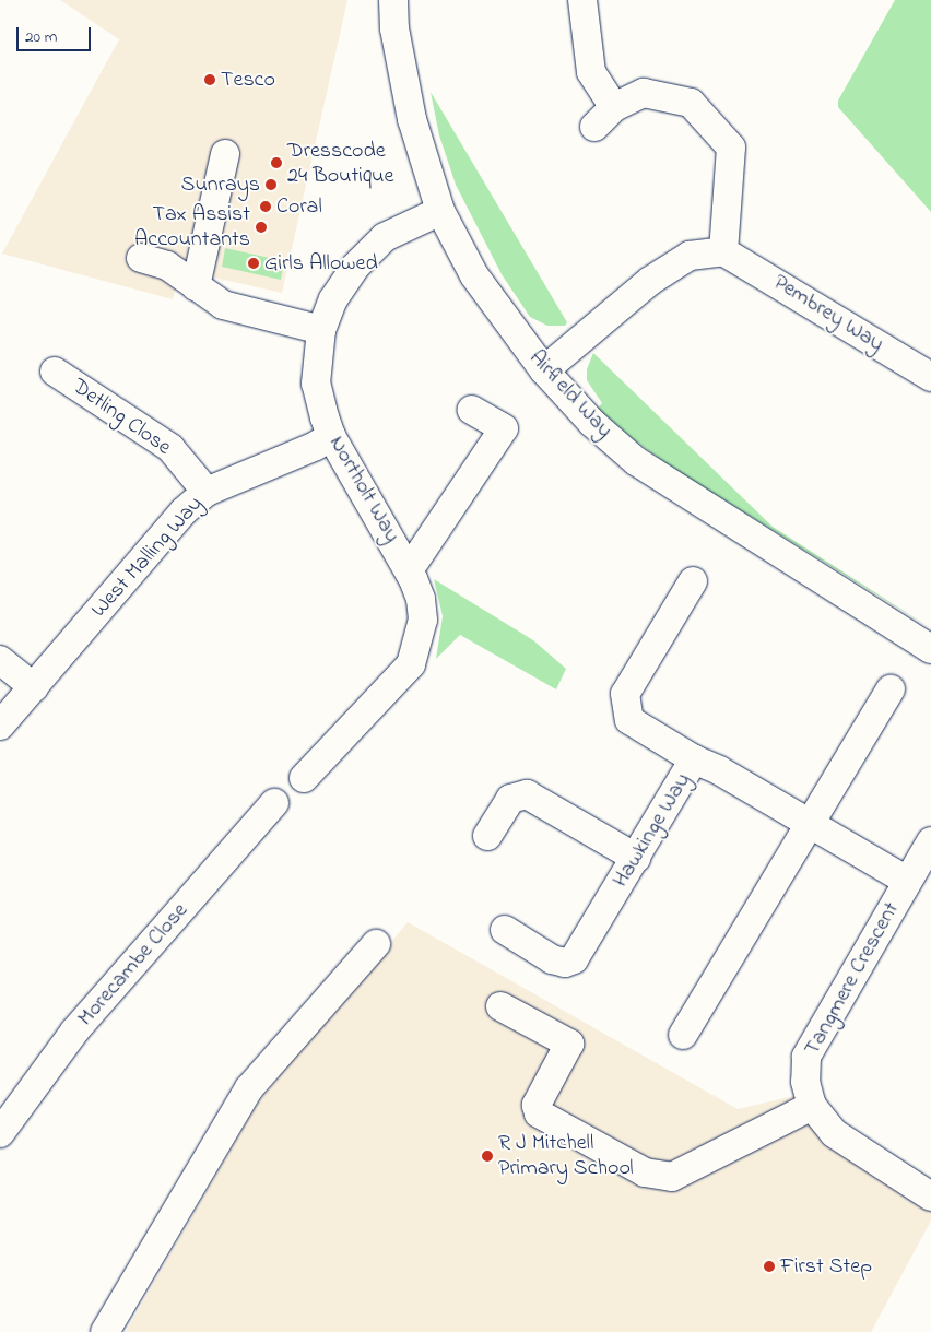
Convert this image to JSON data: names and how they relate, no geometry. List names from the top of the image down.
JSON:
{
  "streets": {
    "street": [
      "Pembrey Way",
      "Airfield Way",
      "Detling Close",
      "Northolt Way",
      "West Malling Way",
      "Hawkinge Way",
      "Morecambe Close",
      "Tangmere Crescent"
    ]
  },
  "crossings": [
    ["Airfield Way", "Northolt Way"],
    ["Detling Close", "West Malling Way"],
    ["Northolt Way", "West Malling Way"],
    ["Hawkinge Way", "Tangmere Crescent"]
  ],
  "places": [
    "Tesco",
    "Dresscode 24 Boutique",
    "Sunrays",
    "Coral",
    "Tax Assist Accountants",
    "Girls Allowed",
    "R J Mitchell Primary School",
    "First Step"
  ],
  "scale_bar": "20 m"
}
